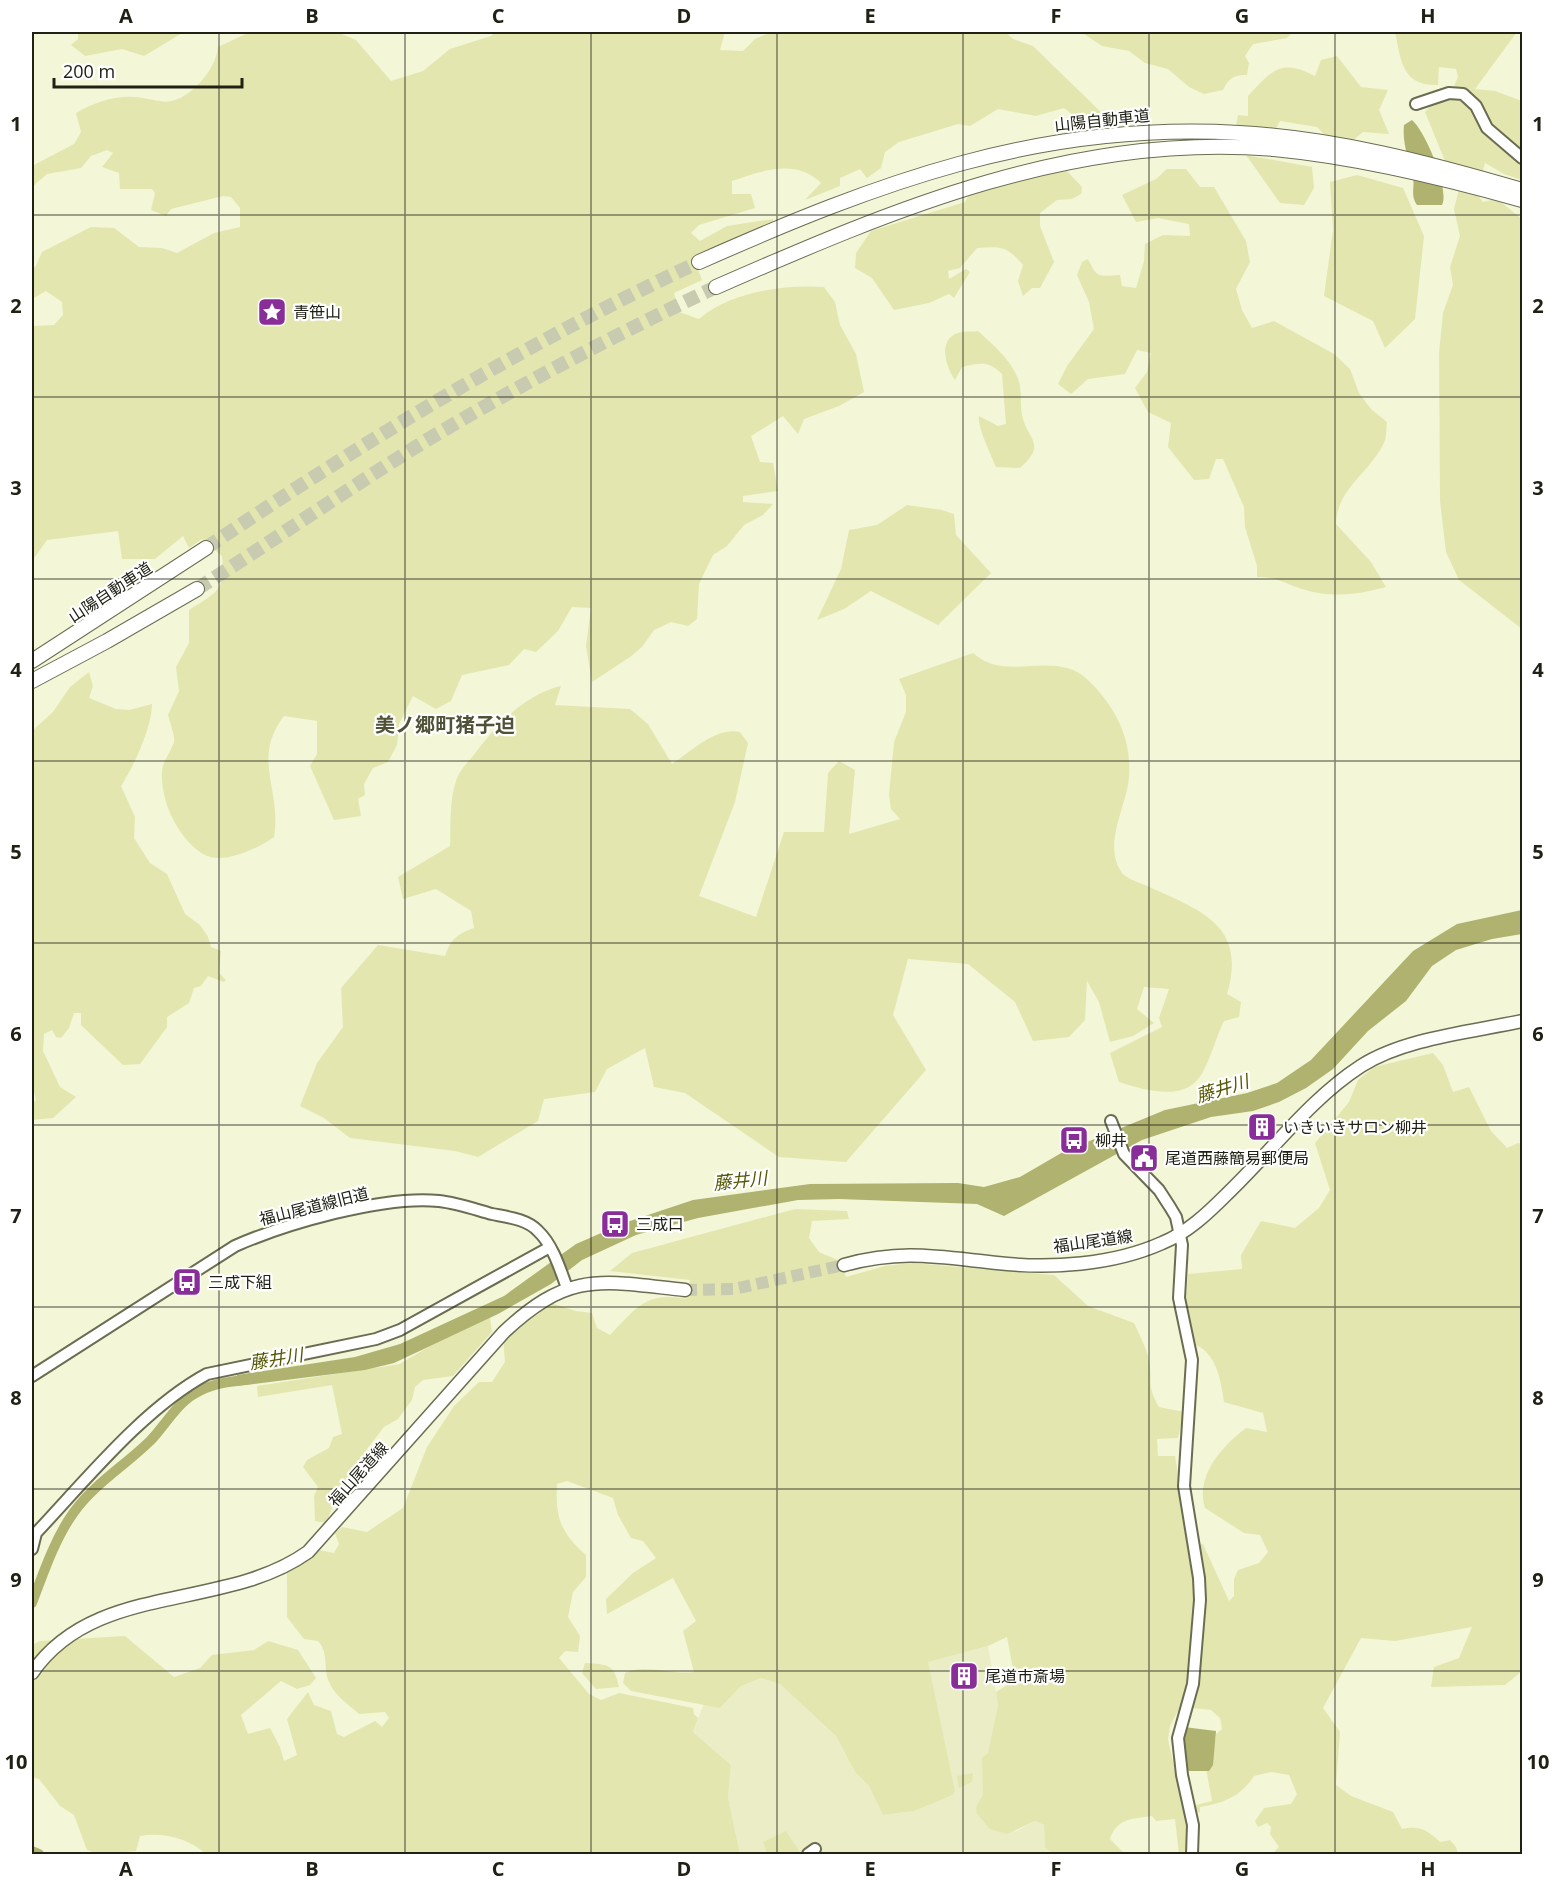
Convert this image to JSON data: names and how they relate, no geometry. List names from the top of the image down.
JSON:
{
  "streets": {
    "highway": ["山陽自動車道"],
    "main road": ["福山尾道線"],
    "street": ["福山尾道線旧道"]
  },
  "crossings": [
    ["福山尾道線旧道", "福山尾道線"]
  ],
  "districts": ["美ノ郷町猪子迫"],
  "water": ["藤井川"],
  "places": {
    "place": ["青笹山"],
    "building": ["いきいきサロン柳井", "尾道市斎場"],
    "bus stop": ["柳井", "三成口", "三成下組"],
    "public building": ["尾道西藤簡易郵便局"]
  },
  "scale_bar": "200 m",
  "grid": {
    "columns": [
      "A",
      "B",
      "C",
      "D",
      "E",
      "F",
      "G",
      "H"
    ],
    "rows": [
      "1",
      "2",
      "3",
      "4",
      "5",
      "6",
      "7",
      "8",
      "9",
      "10"
    ]
  }
}
